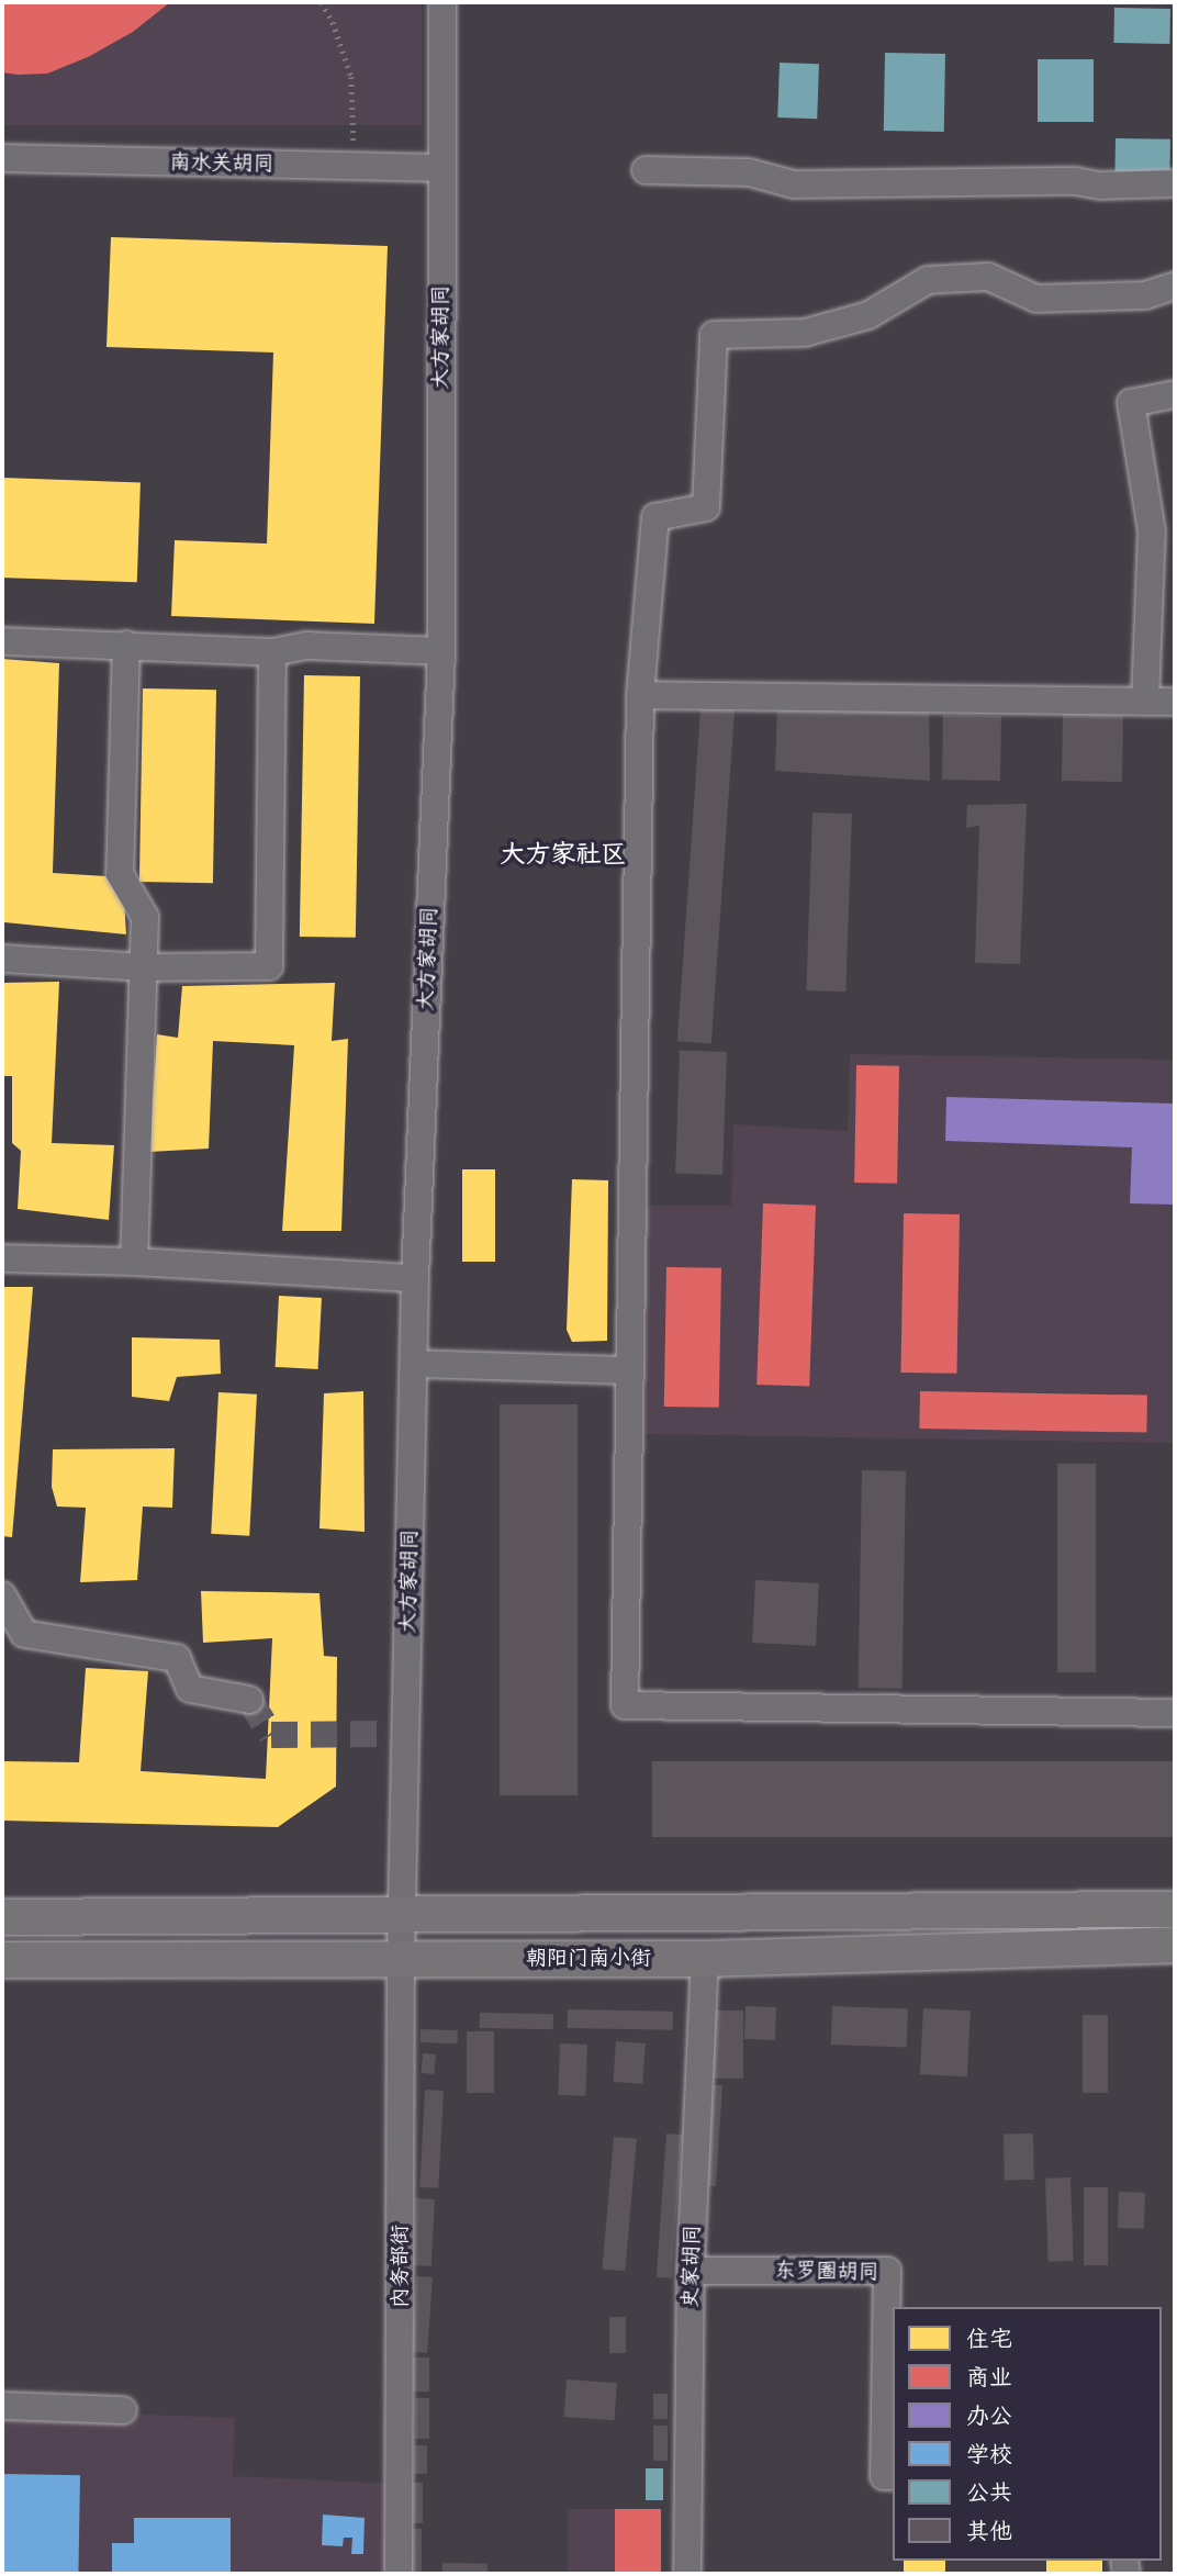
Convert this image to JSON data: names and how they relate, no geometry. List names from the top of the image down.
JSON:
{
  "streets": {
    "main road": ["朝阳门南小街"],
    "street": [
      "南水关胡同",
      "大方家胡同",
      "内务部街",
      "史家胡同",
      "东罗圈胡同"
    ]
  },
  "crossings": [
    ["南水关胡同", "大方家胡同"],
    ["大方家胡同", "朝阳门南小街"],
    ["大方家胡同", "内务部街"],
    ["朝阳门南小街", "内务部街"],
    ["朝阳门南小街", "史家胡同"],
    ["史家胡同", "东罗圈胡同"]
  ],
  "districts": ["大方家社区"],
  "legend": [
    "住宅",
    "商业",
    "办公",
    "学校",
    "公共",
    "其他"
  ]
}
